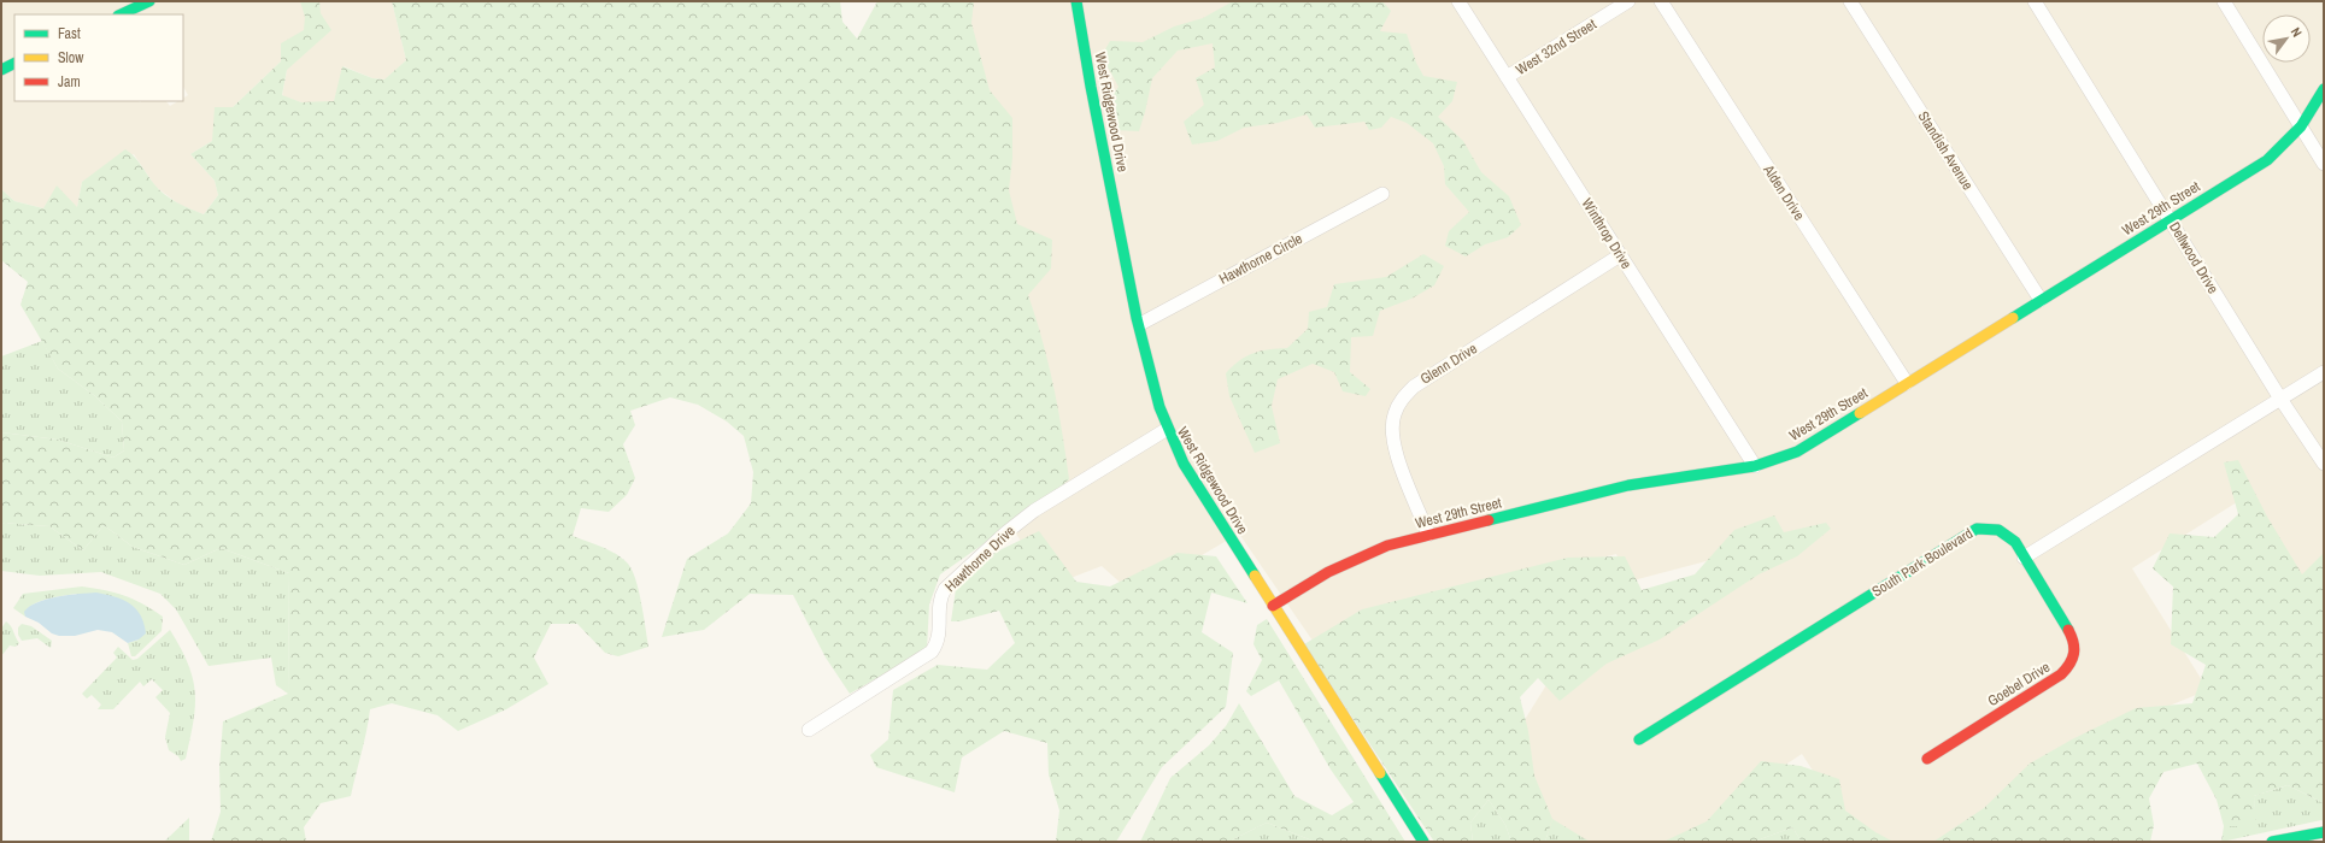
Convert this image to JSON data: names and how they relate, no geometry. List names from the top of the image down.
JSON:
{
  "streets": {
    "street": [
      "West 32nd Street",
      "West Ridgewood Drive",
      "Standish Avenue",
      "Alden Drive",
      "West 29th Street",
      "Winthrop Drive",
      "Dellwood Drive",
      "Hawthorne Circle",
      "Glenn Drive",
      "Hawthorne Drive",
      "South Park Boulevard",
      "Goebel Drive"
    ]
  },
  "crossings": [
    ["West 32nd Street", "Winthrop Drive"],
    ["West Ridgewood Drive", "West 29th Street"],
    ["West Ridgewood Drive", "Hawthorne Circle"],
    ["West Ridgewood Drive", "Hawthorne Drive"],
    ["Standish Avenue", "West 29th Street"],
    ["Alden Drive", "West 29th Street"],
    ["West 29th Street", "Winthrop Drive"],
    ["West 29th Street", "Dellwood Drive"],
    ["West 29th Street", "Glenn Drive"],
    ["Winthrop Drive", "Glenn Drive"],
    ["South Park Boulevard", "Goebel Drive"]
  ],
  "legend": ["Fast", "Slow", "Jam"],
  "north": "top right"
}
